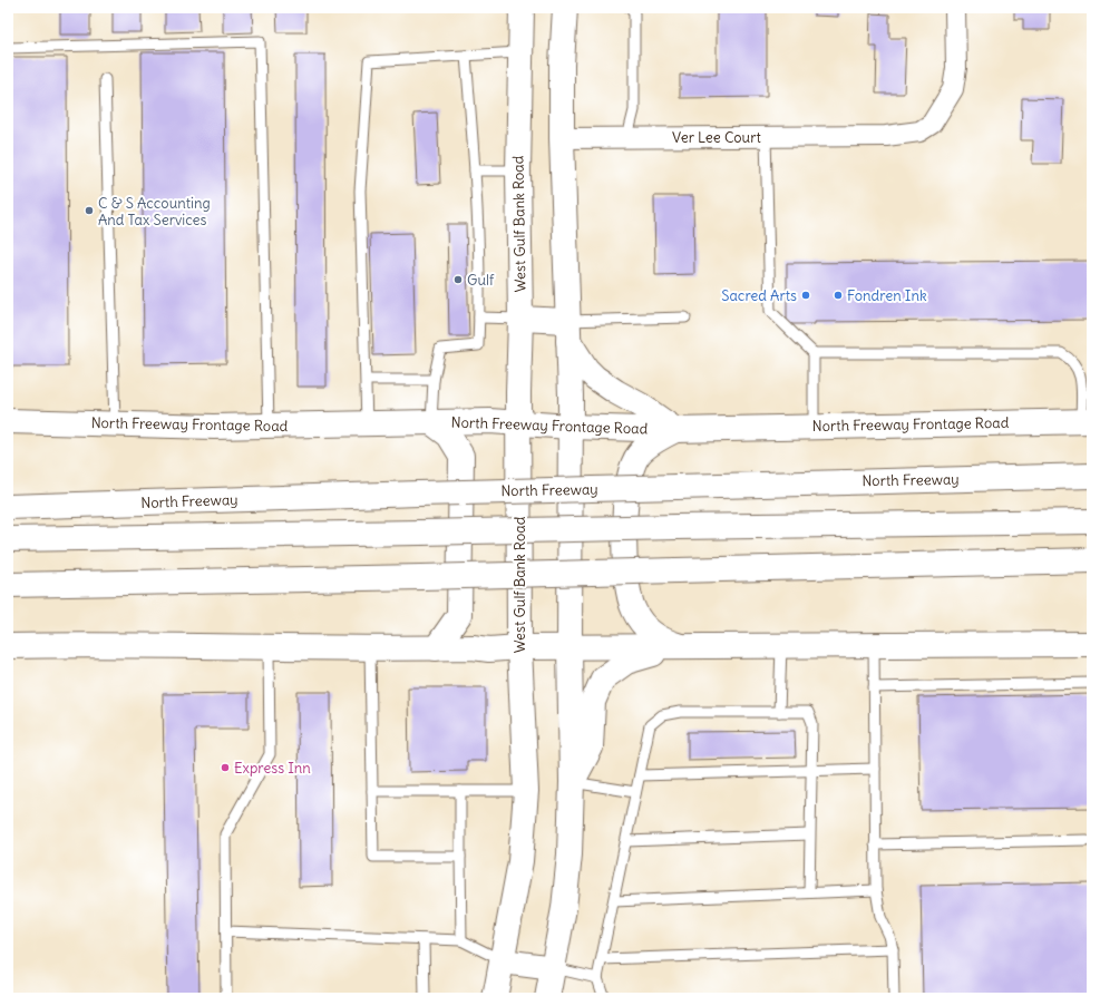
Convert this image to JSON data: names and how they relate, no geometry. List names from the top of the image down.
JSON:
{
  "streets": {
    "main road": ["West Gulf Bank Road", "North Freeway Frontage Road", "North Freeway"],
    "street": ["Ver Lee Court"]
  },
  "crossings": [
    ["West Gulf Bank Road", "North Freeway Frontage Road"]
  ],
  "places": [
    "C & S Accounting And Tax Services",
    "Gulf",
    "Sacred Arts",
    "Fondren Ink",
    "Express Inn"
  ]
}
